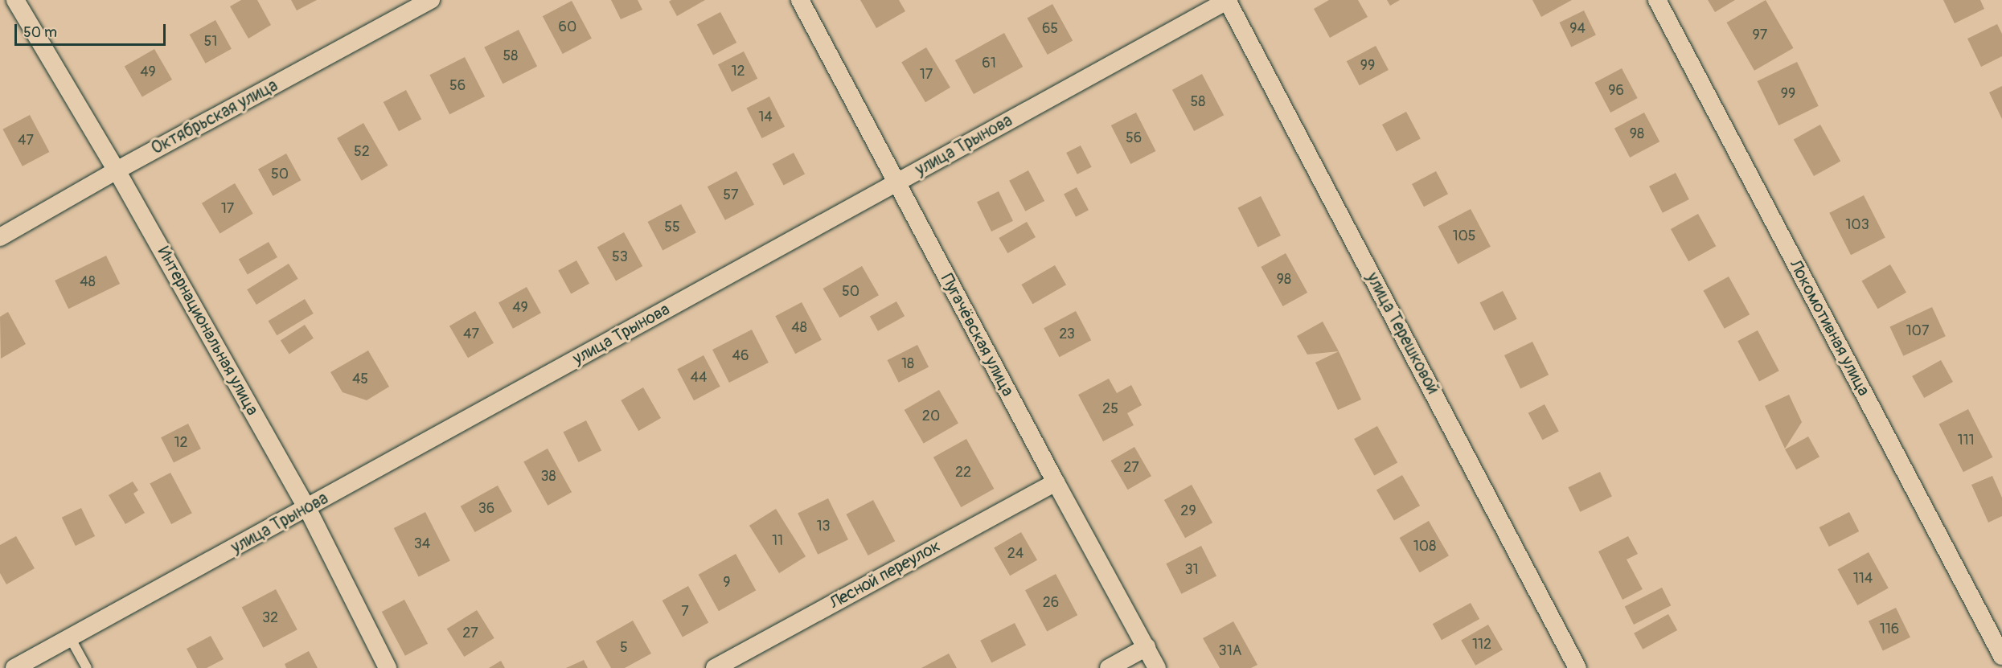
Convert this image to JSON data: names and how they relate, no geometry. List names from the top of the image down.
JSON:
{
  "streets": {
    "street": [
      "Октябрьская улица",
      "улица Трынова",
      "Локомотивная улица",
      "Интернациональная улица",
      "улица Терешковой",
      "Пугачёвская улица",
      "Лесной переулок"
    ]
  },
  "crossings": [
    ["Октябрьская улица", "Интернациональная улица"],
    ["улица Трынова", "Интернациональная улица"],
    ["улица Трынова", "улица Терешковой"],
    ["улица Трынова", "Пугачёвская улица"],
    ["Пугачёвская улица", "Лесной переулок"]
  ],
  "house_numbers": [
    "60",
    "65",
    "94",
    "97",
    "51",
    "58",
    "61",
    "99",
    "12",
    "49",
    "17",
    "56",
    "96",
    "99",
    "58",
    "14",
    "98",
    "56",
    "47",
    "52",
    "50",
    "57",
    "17",
    "103",
    "55",
    "105",
    "53",
    "98",
    "48",
    "50",
    "49",
    "48",
    "107",
    "47",
    "23",
    "46",
    "18",
    "44",
    "45",
    "25",
    "20",
    "111",
    "12",
    "27",
    "22",
    "38",
    "36",
    "29",
    "13",
    "11",
    "34",
    "108",
    "24",
    "31",
    "114",
    "9",
    "26",
    "7",
    "32",
    "116",
    "27",
    "112",
    "5",
    "31А"
  ],
  "scale_bar": "50 m"
}
